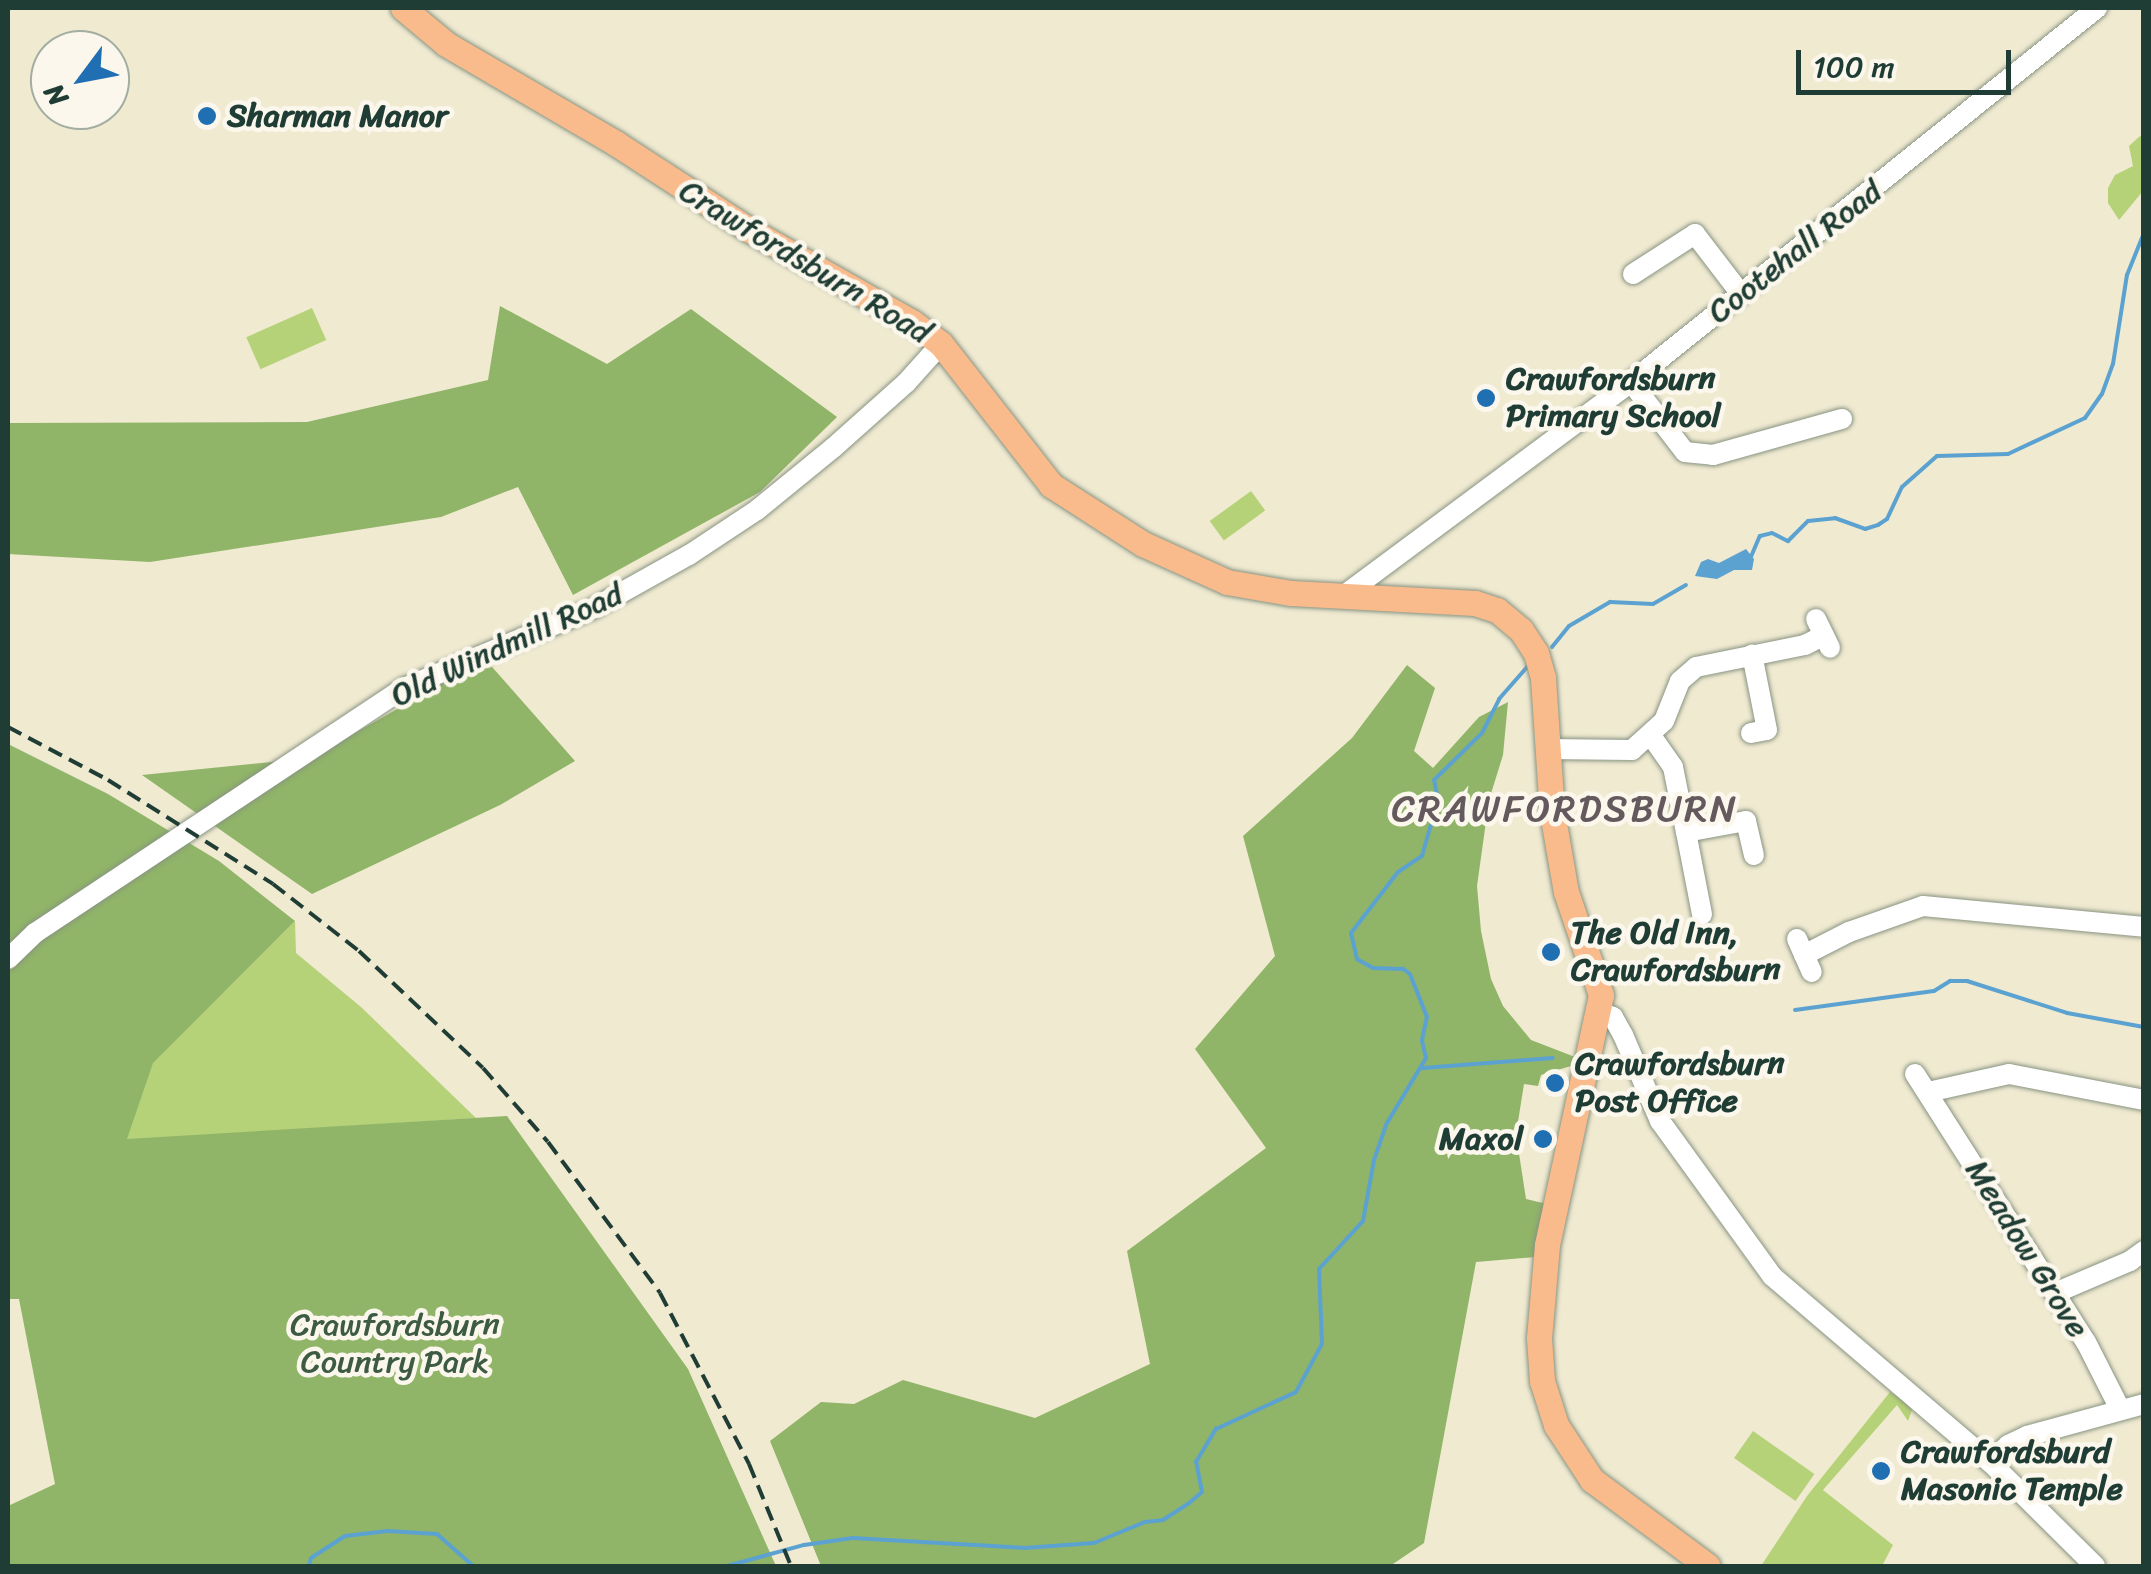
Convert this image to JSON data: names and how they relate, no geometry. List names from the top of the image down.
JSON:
{
  "streets": {
    "main road": ["Crawfordsburn Road"],
    "street": ["Cootehall Road", "Old Windmill Road", "Meadow Grove"]
  },
  "crossings": [
    ["Cootehall Road", "Crawfordsburn Road"],
    ["Crawfordsburn Road", "Old Windmill Road"]
  ],
  "districts": ["CRAWFORDSBURN"],
  "parks": ["Crawfordsburn Country Park"],
  "places": [
    "Sharman Manor",
    "Crawfordsburn Primary School",
    "The Old Inn, Crawfordsburn",
    "Crawfordsburn Post Office",
    "Maxol",
    "Crawfordsburd Masonic Temple"
  ],
  "scale_bar": "100 m",
  "north": "bottom left"
}
